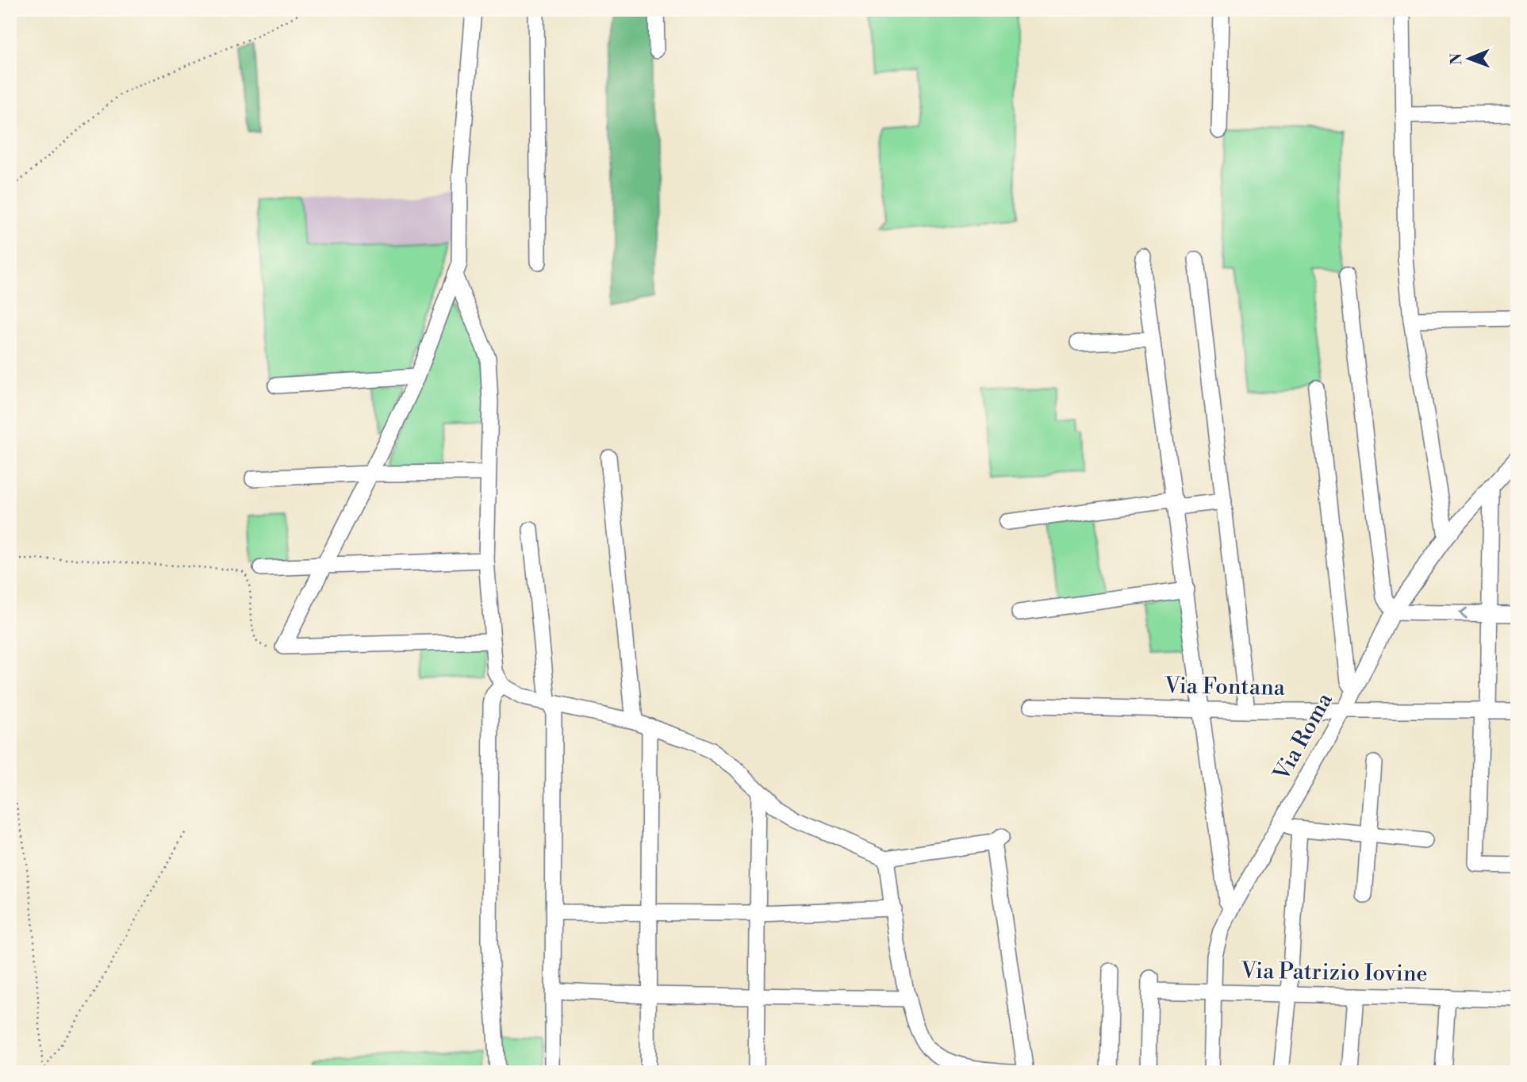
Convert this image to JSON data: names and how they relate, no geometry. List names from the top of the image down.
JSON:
{
  "streets": {
    "street": ["Via Fontana", "Via Roma", "Via Patrizio Iovine"]
  },
  "crossings": [
    ["Via Fontana", "Via Roma"],
    ["Via Roma", "Via Patrizio Iovine"]
  ],
  "north": "left"
}
